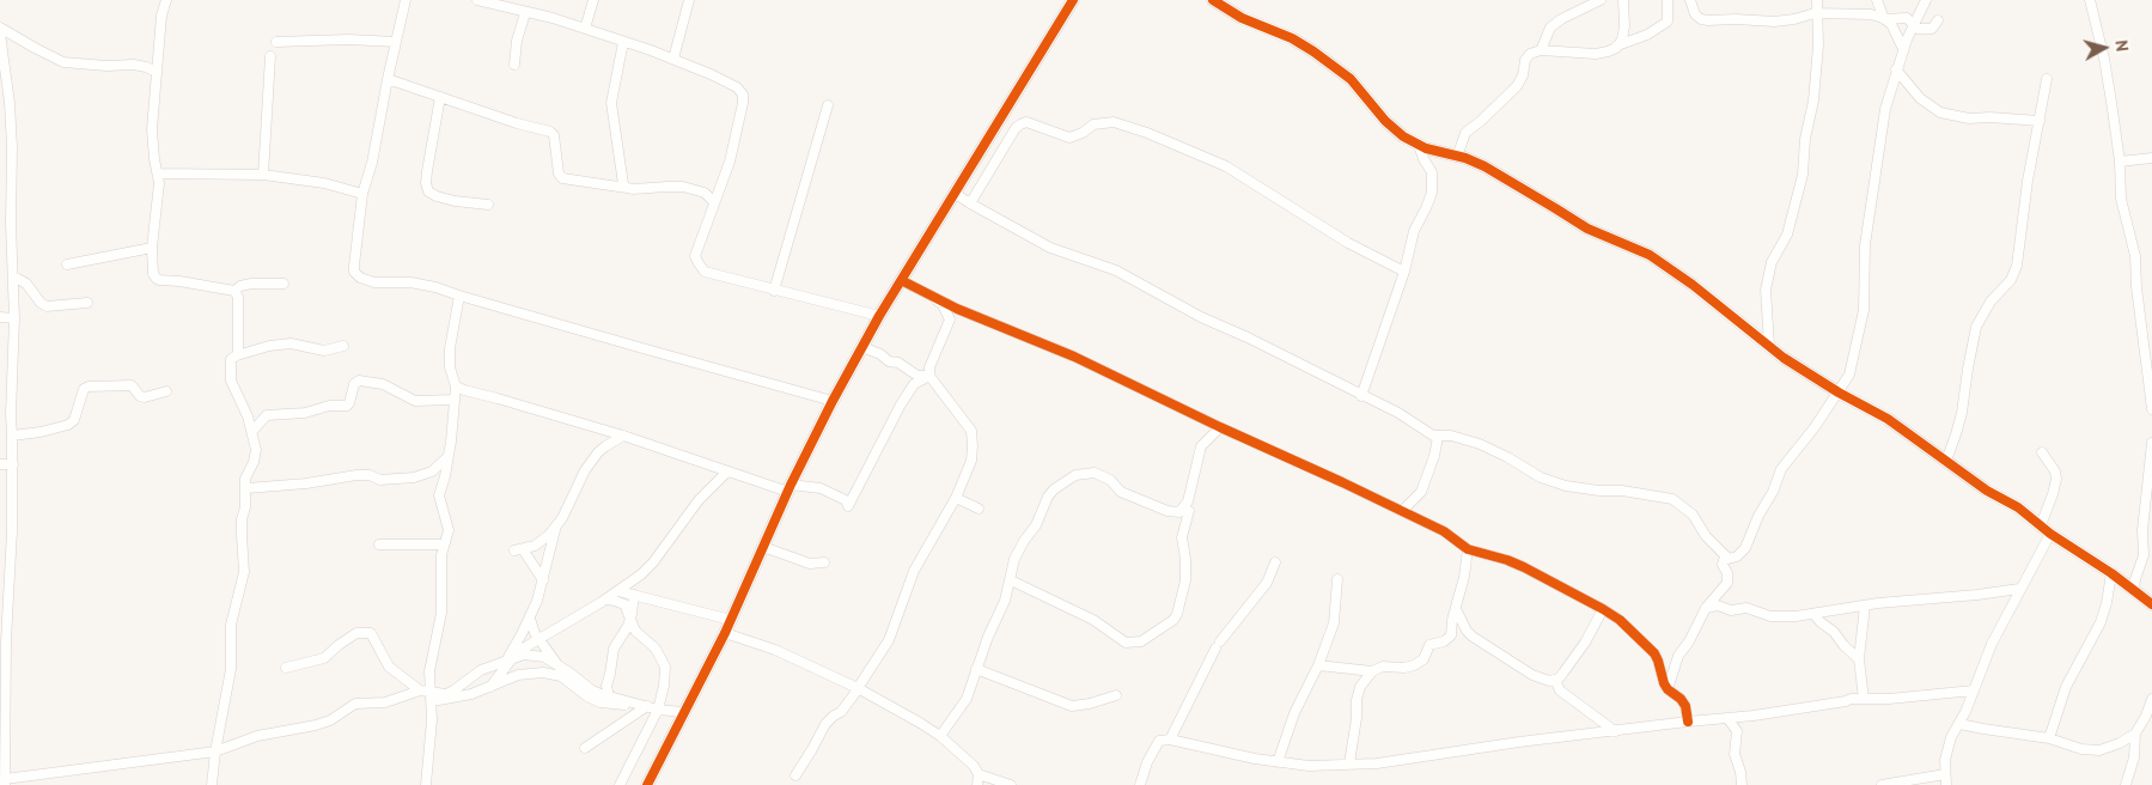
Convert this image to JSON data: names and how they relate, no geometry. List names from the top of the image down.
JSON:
{
  "north": "right"
}
